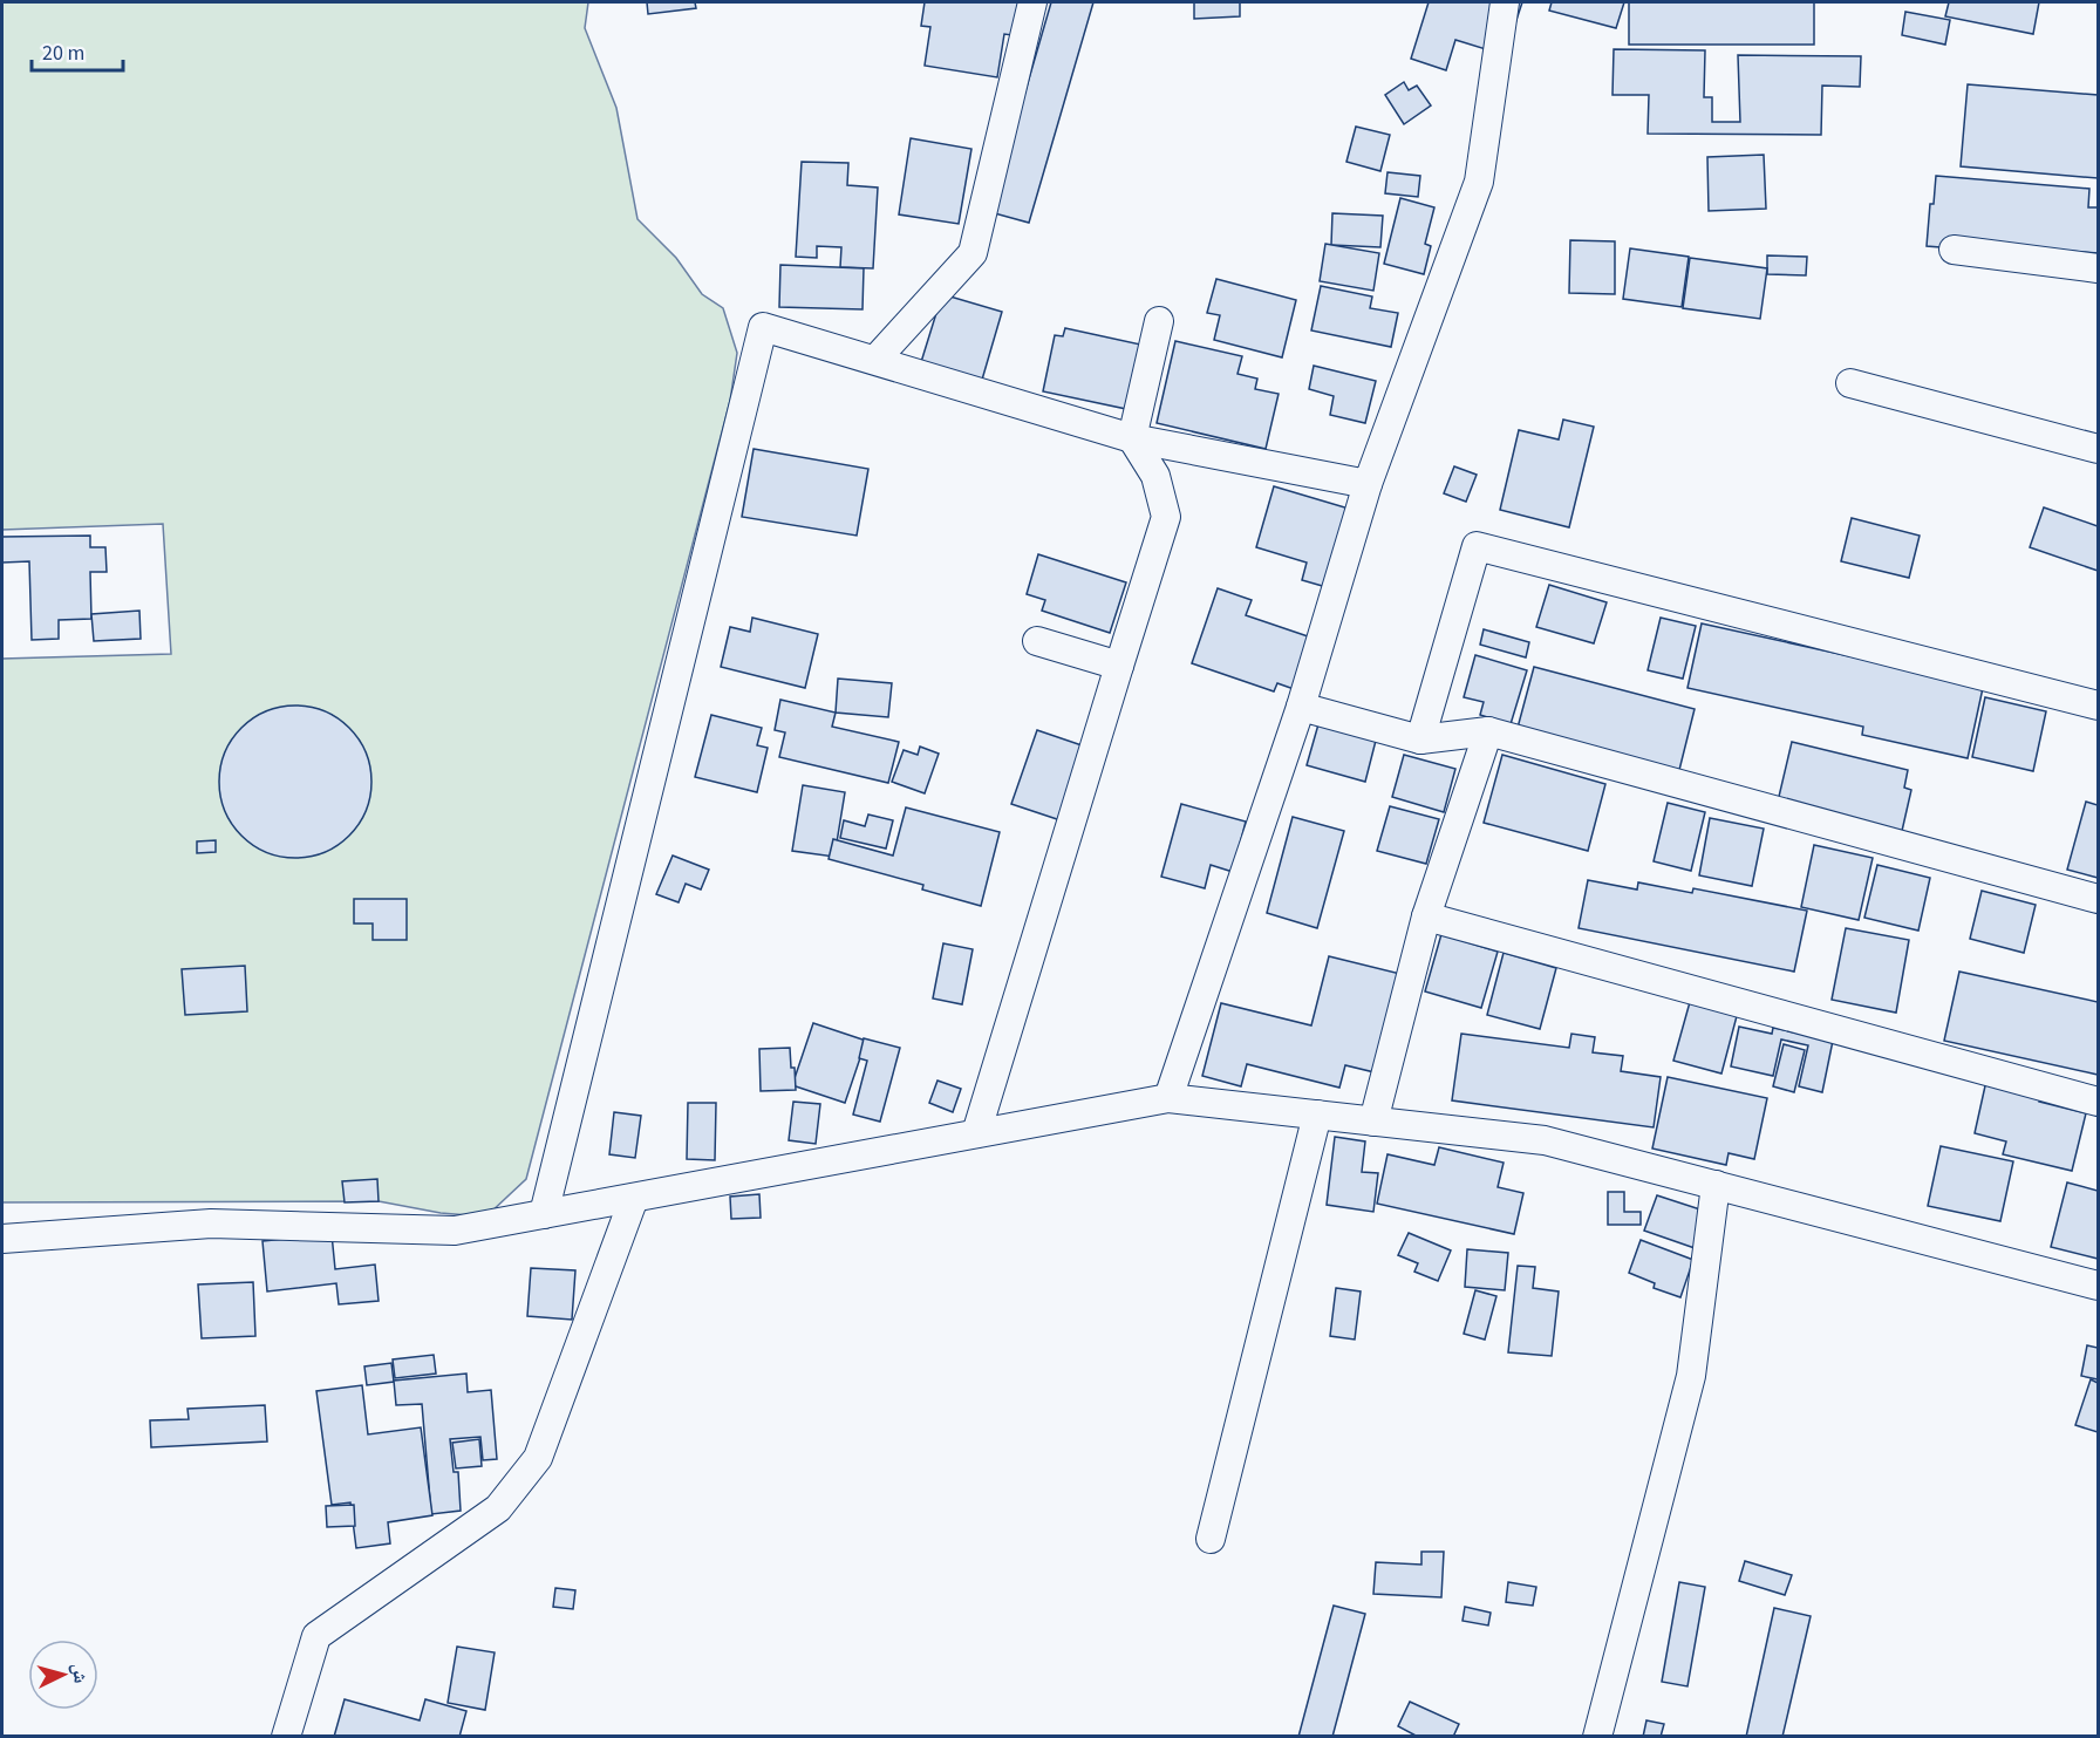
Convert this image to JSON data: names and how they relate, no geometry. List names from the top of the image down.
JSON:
{
  "scale_bar": "20 m",
  "north": "right"
}
